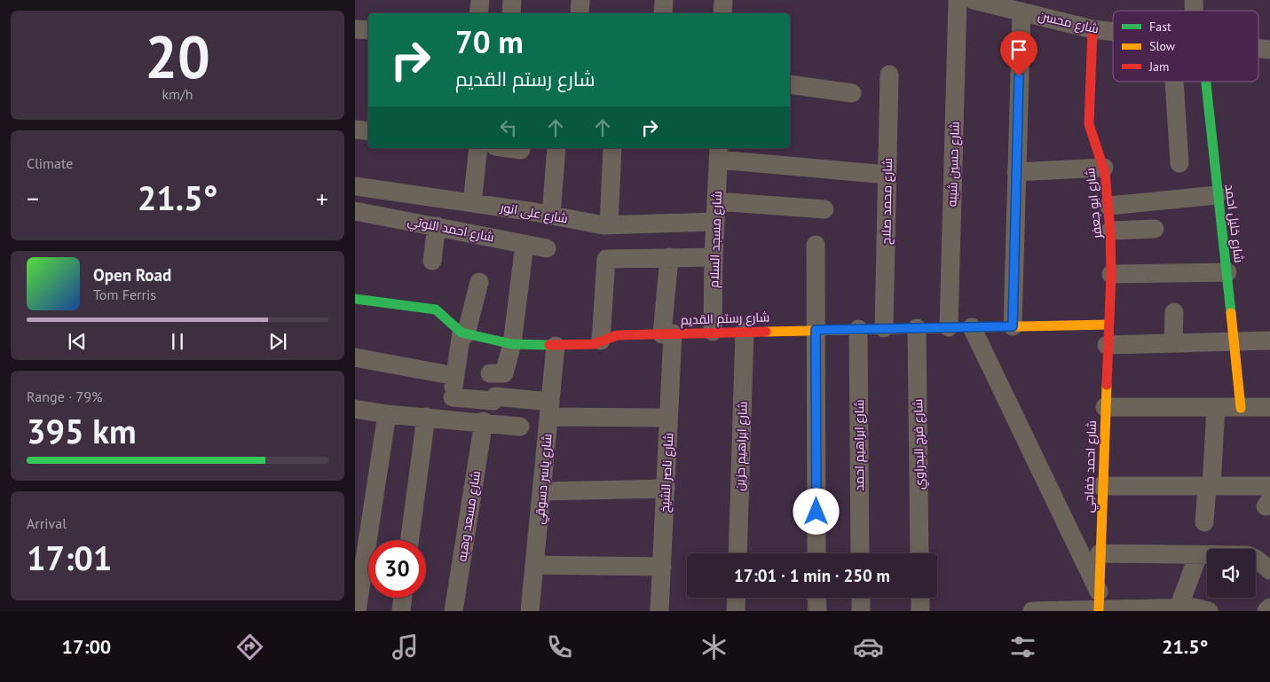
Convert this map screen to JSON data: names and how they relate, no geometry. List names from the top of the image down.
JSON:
{
  "streets": {
    "street": [
      "شارع محسن",
      "شارع حسين شيبه",
      "شارع محمد صلاح",
      "شارع ابو جعفر",
      "شارع على انور",
      "شارع خليل احمد",
      "شارع احمد النوتي",
      "شارع مسجد السلام",
      "شارع رستم القديم",
      "شارع فرج البدراوي",
      "شارع ابراهيم احمد",
      "شارع ابراهيم حزين",
      "شارع احمد خفاجي",
      "شارع ناصر الشيخ",
      "شارع ياسر دسوقي",
      "شارع مسعد وهبه"
    ]
  },
  "crossings": [
    ["شارع محسن", "شارع ابو جعفر"],
    ["شارع حسين شيبه", "شارع رستم القديم"],
    ["شارع محمد صلاح", "شارع رستم القديم"],
    ["شارع ابو جعفر", "شارع رستم القديم"],
    ["شارع ابو جعفر", "شارع احمد خفاجي"],
    ["شارع على انور", "شارع مسجد السلام"],
    ["شارع مسجد السلام", "شارع رستم القديم"],
    ["شارع رستم القديم", "شارع فرج البدراوي"],
    ["شارع رستم القديم", "شارع ابراهيم احمد"],
    ["شارع رستم القديم", "شارع ابراهيم حزين"],
    ["شارع رستم القديم", "شارع احمد خفاجي"],
    ["شارع رستم القديم", "شارع ناصر الشيخ"],
    ["شارع رستم القديم", "شارع ياسر دسوقي"]
  ],
  "legend": ["Fast", "Slow", "Jam"],
  "page": {
    "tile": [
      ["20", "km/h"],
      "Climate",
      ["Range · 79%", "395 km"],
      ["Arrival", "17:01"]
    ],
    "turn": ["70 m", "شارع رستم القديم"],
    "heat": ["−", "21.5°", "+"],
    "song": ["Open Road", "Tom Ferris"],
    "limit": "30",
    "trip": "17:01 · 1 min · 250 m",
    "tabs": ["17:00", "21.5°"]
  }
}
